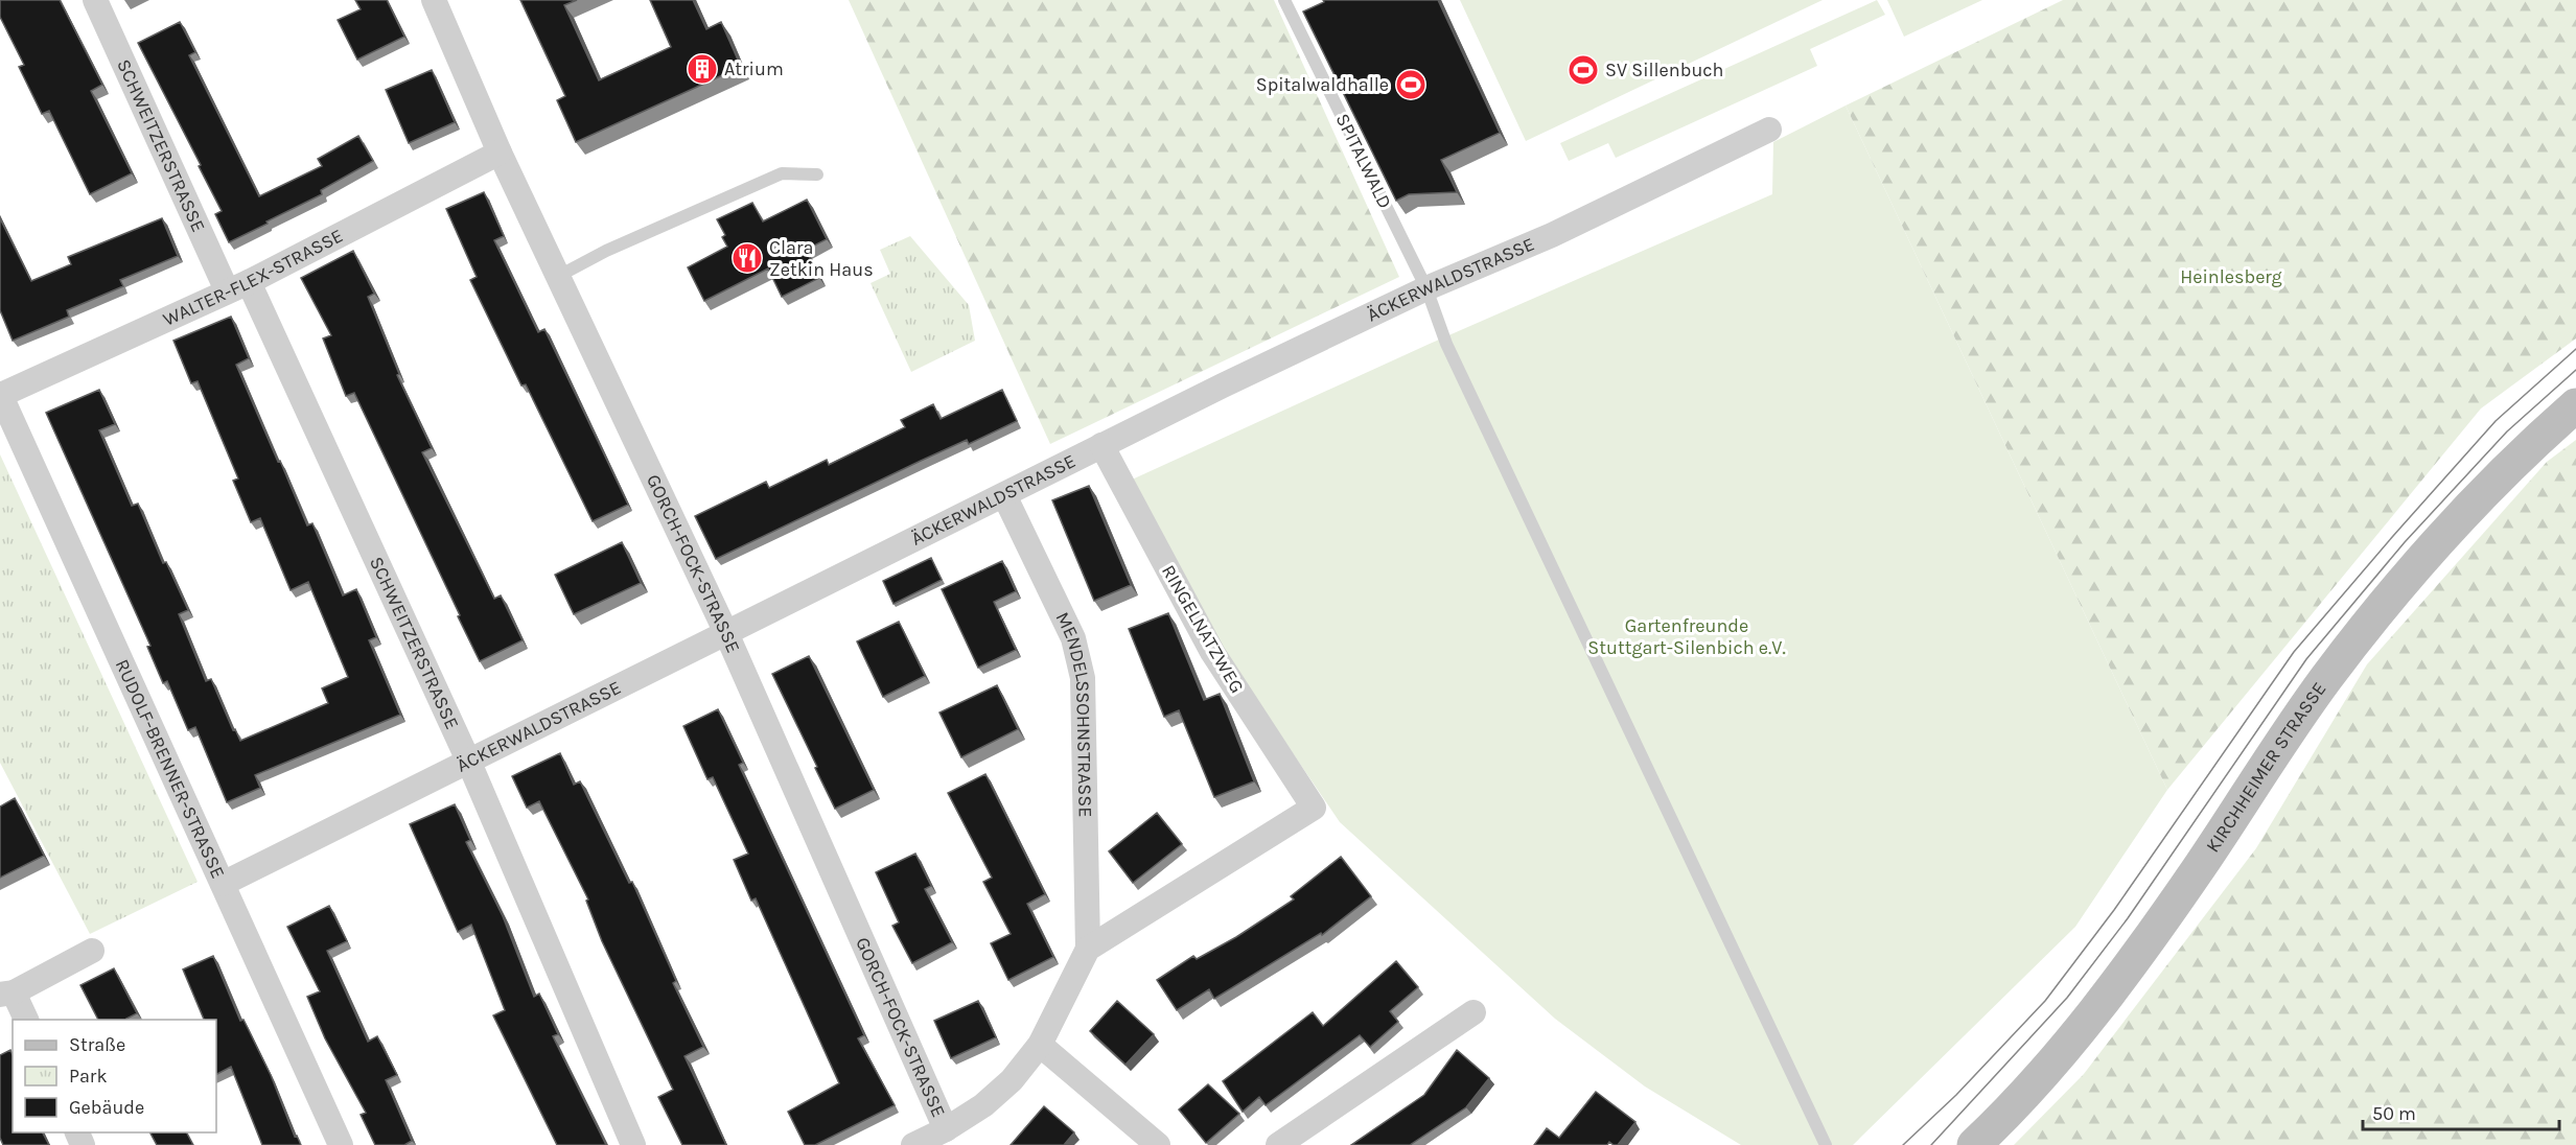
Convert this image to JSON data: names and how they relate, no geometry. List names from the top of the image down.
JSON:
{
  "streets": {
    "main road": ["KIRCHHEIMER STRASSE"],
    "street": [
      "SCHWEITZERSTRASSE",
      "WALTER-FLEX-STRASSE",
      "ÄCKERWALDSTRASSE",
      "GORCH-FOCK-STRASSE",
      "RINGELNATZWEG",
      "MENDELSSOHNSTRASSE",
      "RUDOLF-BRENNER-STRASSE"
    ],
    "lane": ["SPITALWALD"]
  },
  "crossings": [
    ["SCHWEITZERSTRASSE", "WALTER-FLEX-STRASSE"],
    ["SCHWEITZERSTRASSE", "ÄCKERWALDSTRASSE"],
    ["SPITALWALD", "ÄCKERWALDSTRASSE"],
    ["WALTER-FLEX-STRASSE", "GORCH-FOCK-STRASSE"],
    ["WALTER-FLEX-STRASSE", "RUDOLF-BRENNER-STRASSE"],
    ["ÄCKERWALDSTRASSE", "GORCH-FOCK-STRASSE"],
    ["ÄCKERWALDSTRASSE", "RINGELNATZWEG"],
    ["ÄCKERWALDSTRASSE", "MENDELSSOHNSTRASSE"],
    ["ÄCKERWALDSTRASSE", "RUDOLF-BRENNER-STRASSE"],
    ["GORCH-FOCK-STRASSE", "MENDELSSOHNSTRASSE"],
    ["RINGELNATZWEG", "MENDELSSOHNSTRASSE"]
  ],
  "parks": ["Heinlesberg", "Gartenfreunde Stuttgart-Silenbich e.V."],
  "places": {
    "building": ["Atrium"],
    "sports": ["SV Sillenbuch", "Spitalwaldhalle"],
    "restaurant": ["Clara Zetkin Haus"]
  },
  "legend": ["Straße", "Park", "Gebäude"],
  "scale_bar": "50 m"
}
